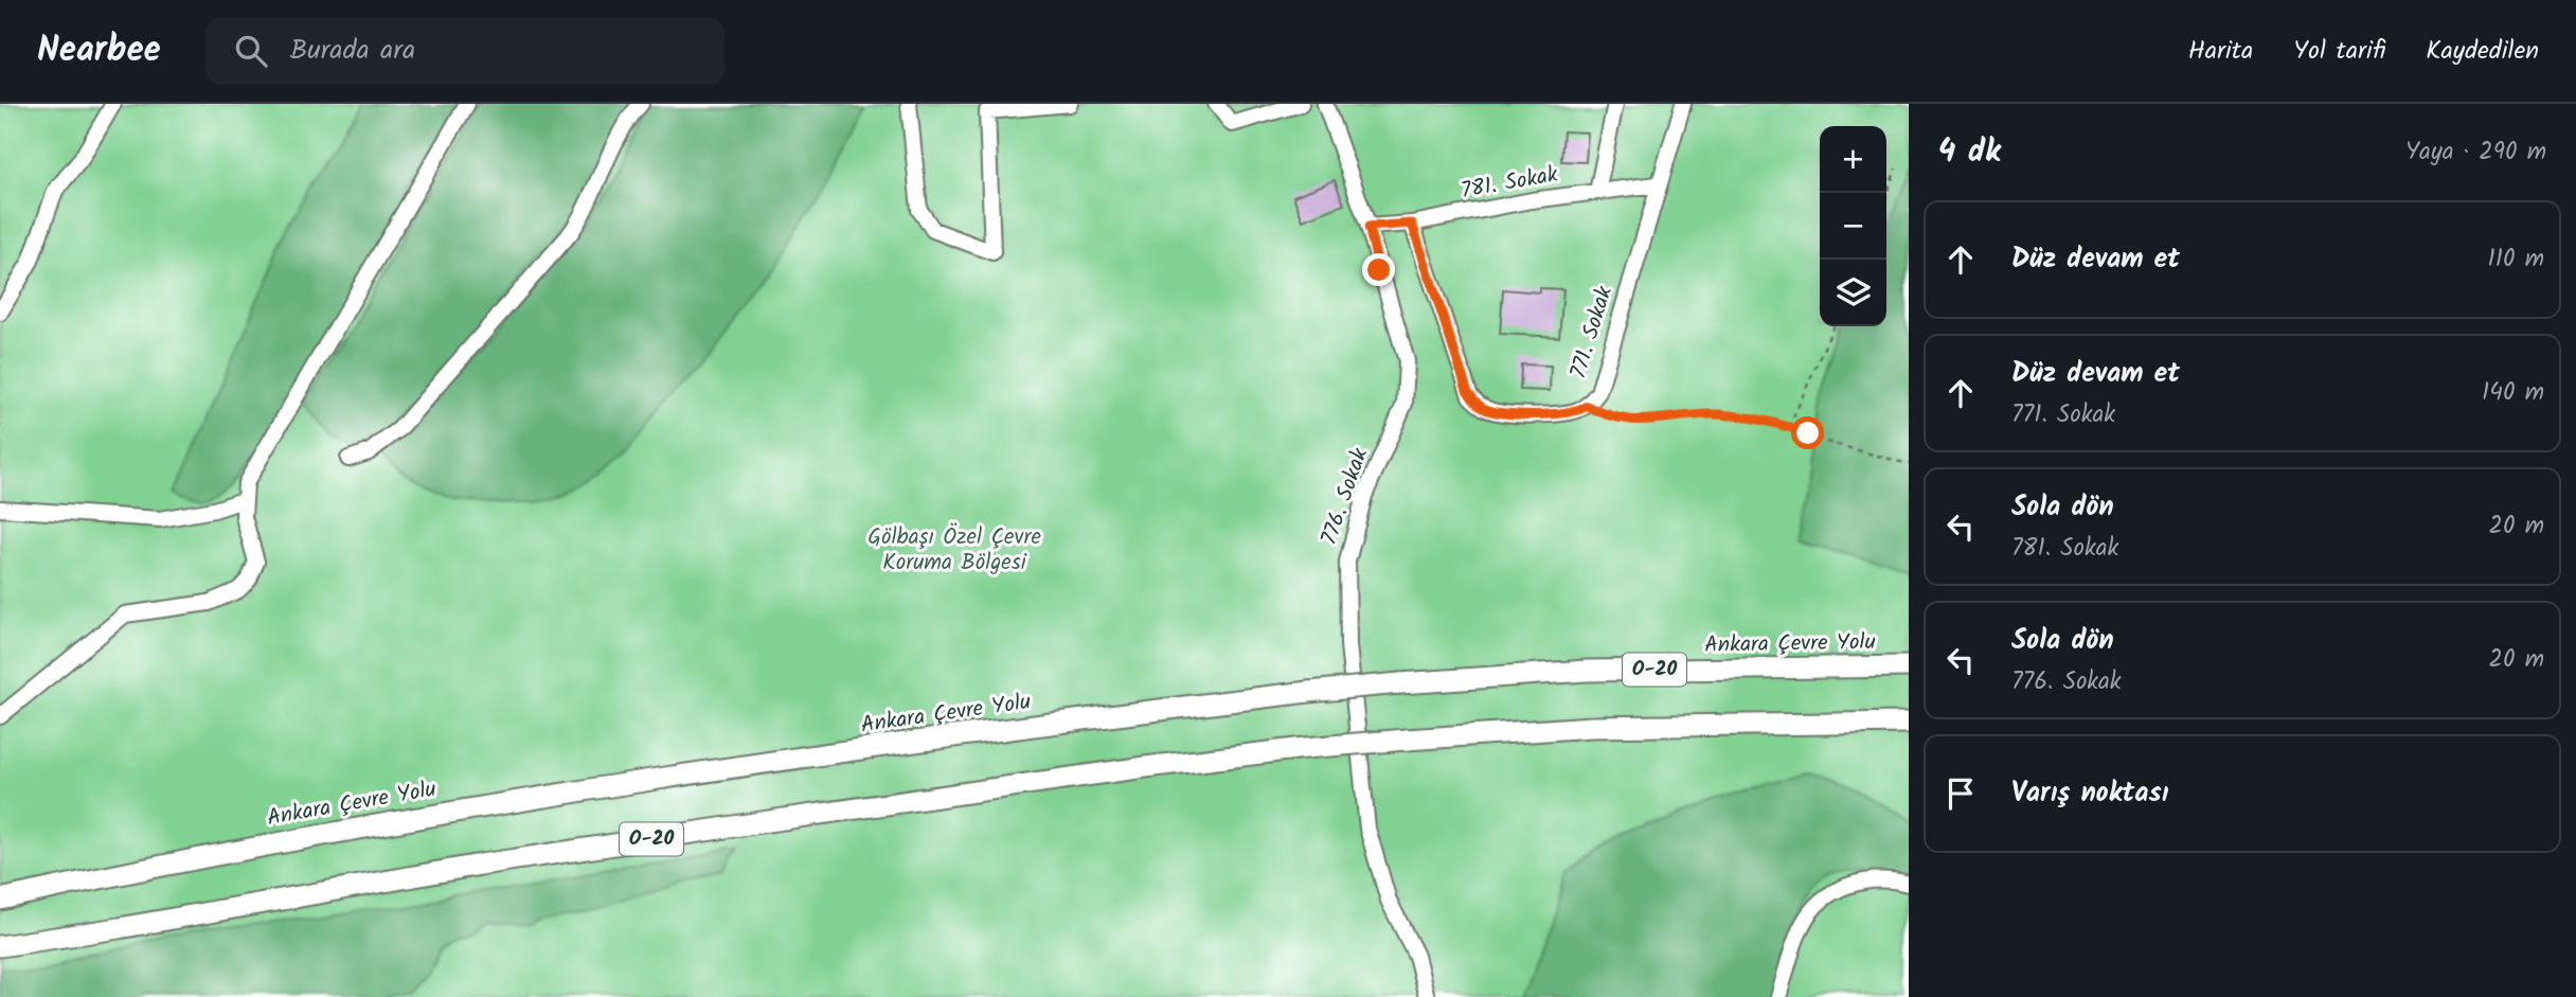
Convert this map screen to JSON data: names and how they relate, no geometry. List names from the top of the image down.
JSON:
{
  "streets": {
    "highway": ["Ankara Çevre Yolu", "O-20"],
    "street": ["781. Sokak", "771. Sokak", "776. Sokak"]
  },
  "crossings": [
    ["781. Sokak", "771. Sokak"],
    ["781. Sokak", "776. Sokak"]
  ],
  "parks": ["Gölbaşı Özel Çevre Koruma Bölgesi"],
  "page": {
    "header": "Nearbee",
    "search": "Burada ara",
    "nav": ["Harita", "Yol tarifi", "Kaydedilen"],
    "heading": ["4 dk", "Yaya · 290 m"],
    "map_buttons": ["+", "−"],
    "list": [
      ["Düz devam et", "110 m"],
      ["Düz devam et", "771. Sokak", "140 m"],
      ["Sola dön", "781. Sokak", "20 m"],
      ["Sola dön", "776. Sokak", "20 m"],
      "Varış noktası"
    ]
  }
}
